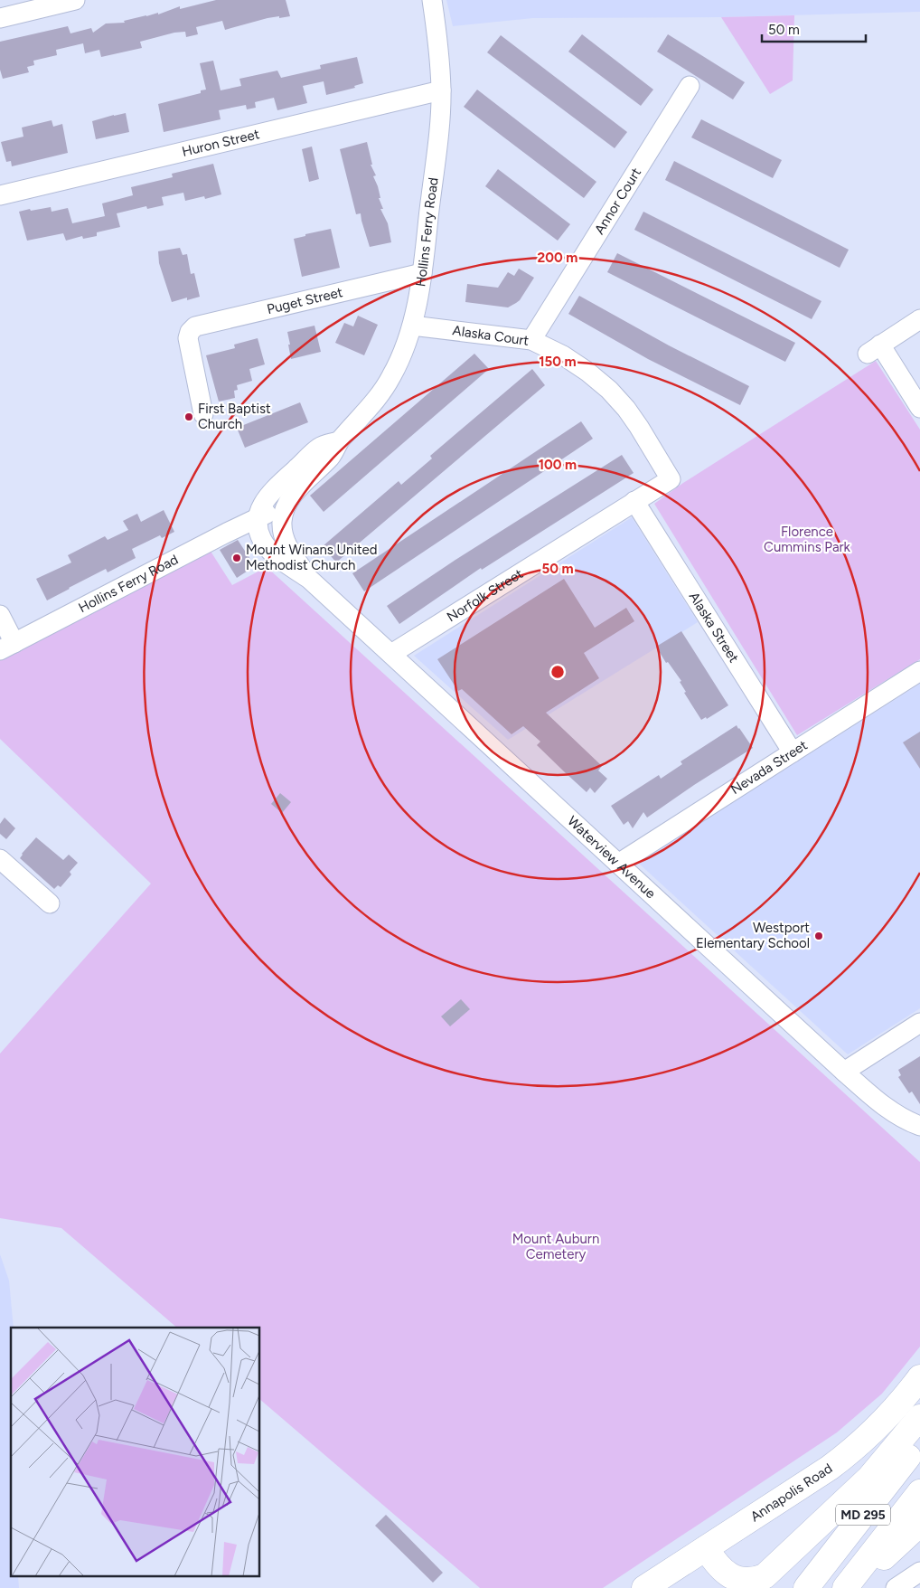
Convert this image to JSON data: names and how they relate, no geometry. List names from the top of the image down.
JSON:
{
  "streets": {
    "main road": ["Annapolis Road", "MD 295"],
    "street": [
      "Huron Street",
      "Annor Court",
      "Hollins Ferry Road",
      "Puget Street",
      "Alaska Court",
      "Norfolk Street",
      "Alaska Street",
      "Nevada Street",
      "Waterview Avenue"
    ]
  },
  "crossings": [
    ["Huron Street", "Hollins Ferry Road"],
    ["Annor Court", "Alaska Court"],
    ["Hollins Ferry Road", "Puget Street"],
    ["Hollins Ferry Road", "Alaska Court"],
    ["Hollins Ferry Road", "Waterview Avenue"],
    ["Alaska Court", "Norfolk Street"],
    ["Norfolk Street", "Alaska Street"],
    ["Norfolk Street", "Waterview Avenue"],
    ["Alaska Street", "Nevada Street"],
    ["Nevada Street", "Waterview Avenue"]
  ],
  "parks": ["Florence Cummins Park", "Mount Auburn Cemetery"],
  "places": ["First Baptist Church", "Mount Winans United Methodist Church", "Westport Elementary School"],
  "scale_bar": "50 m",
  "rings": [
    "200 m",
    "150 m",
    "100 m",
    "50 m"
  ]
}
